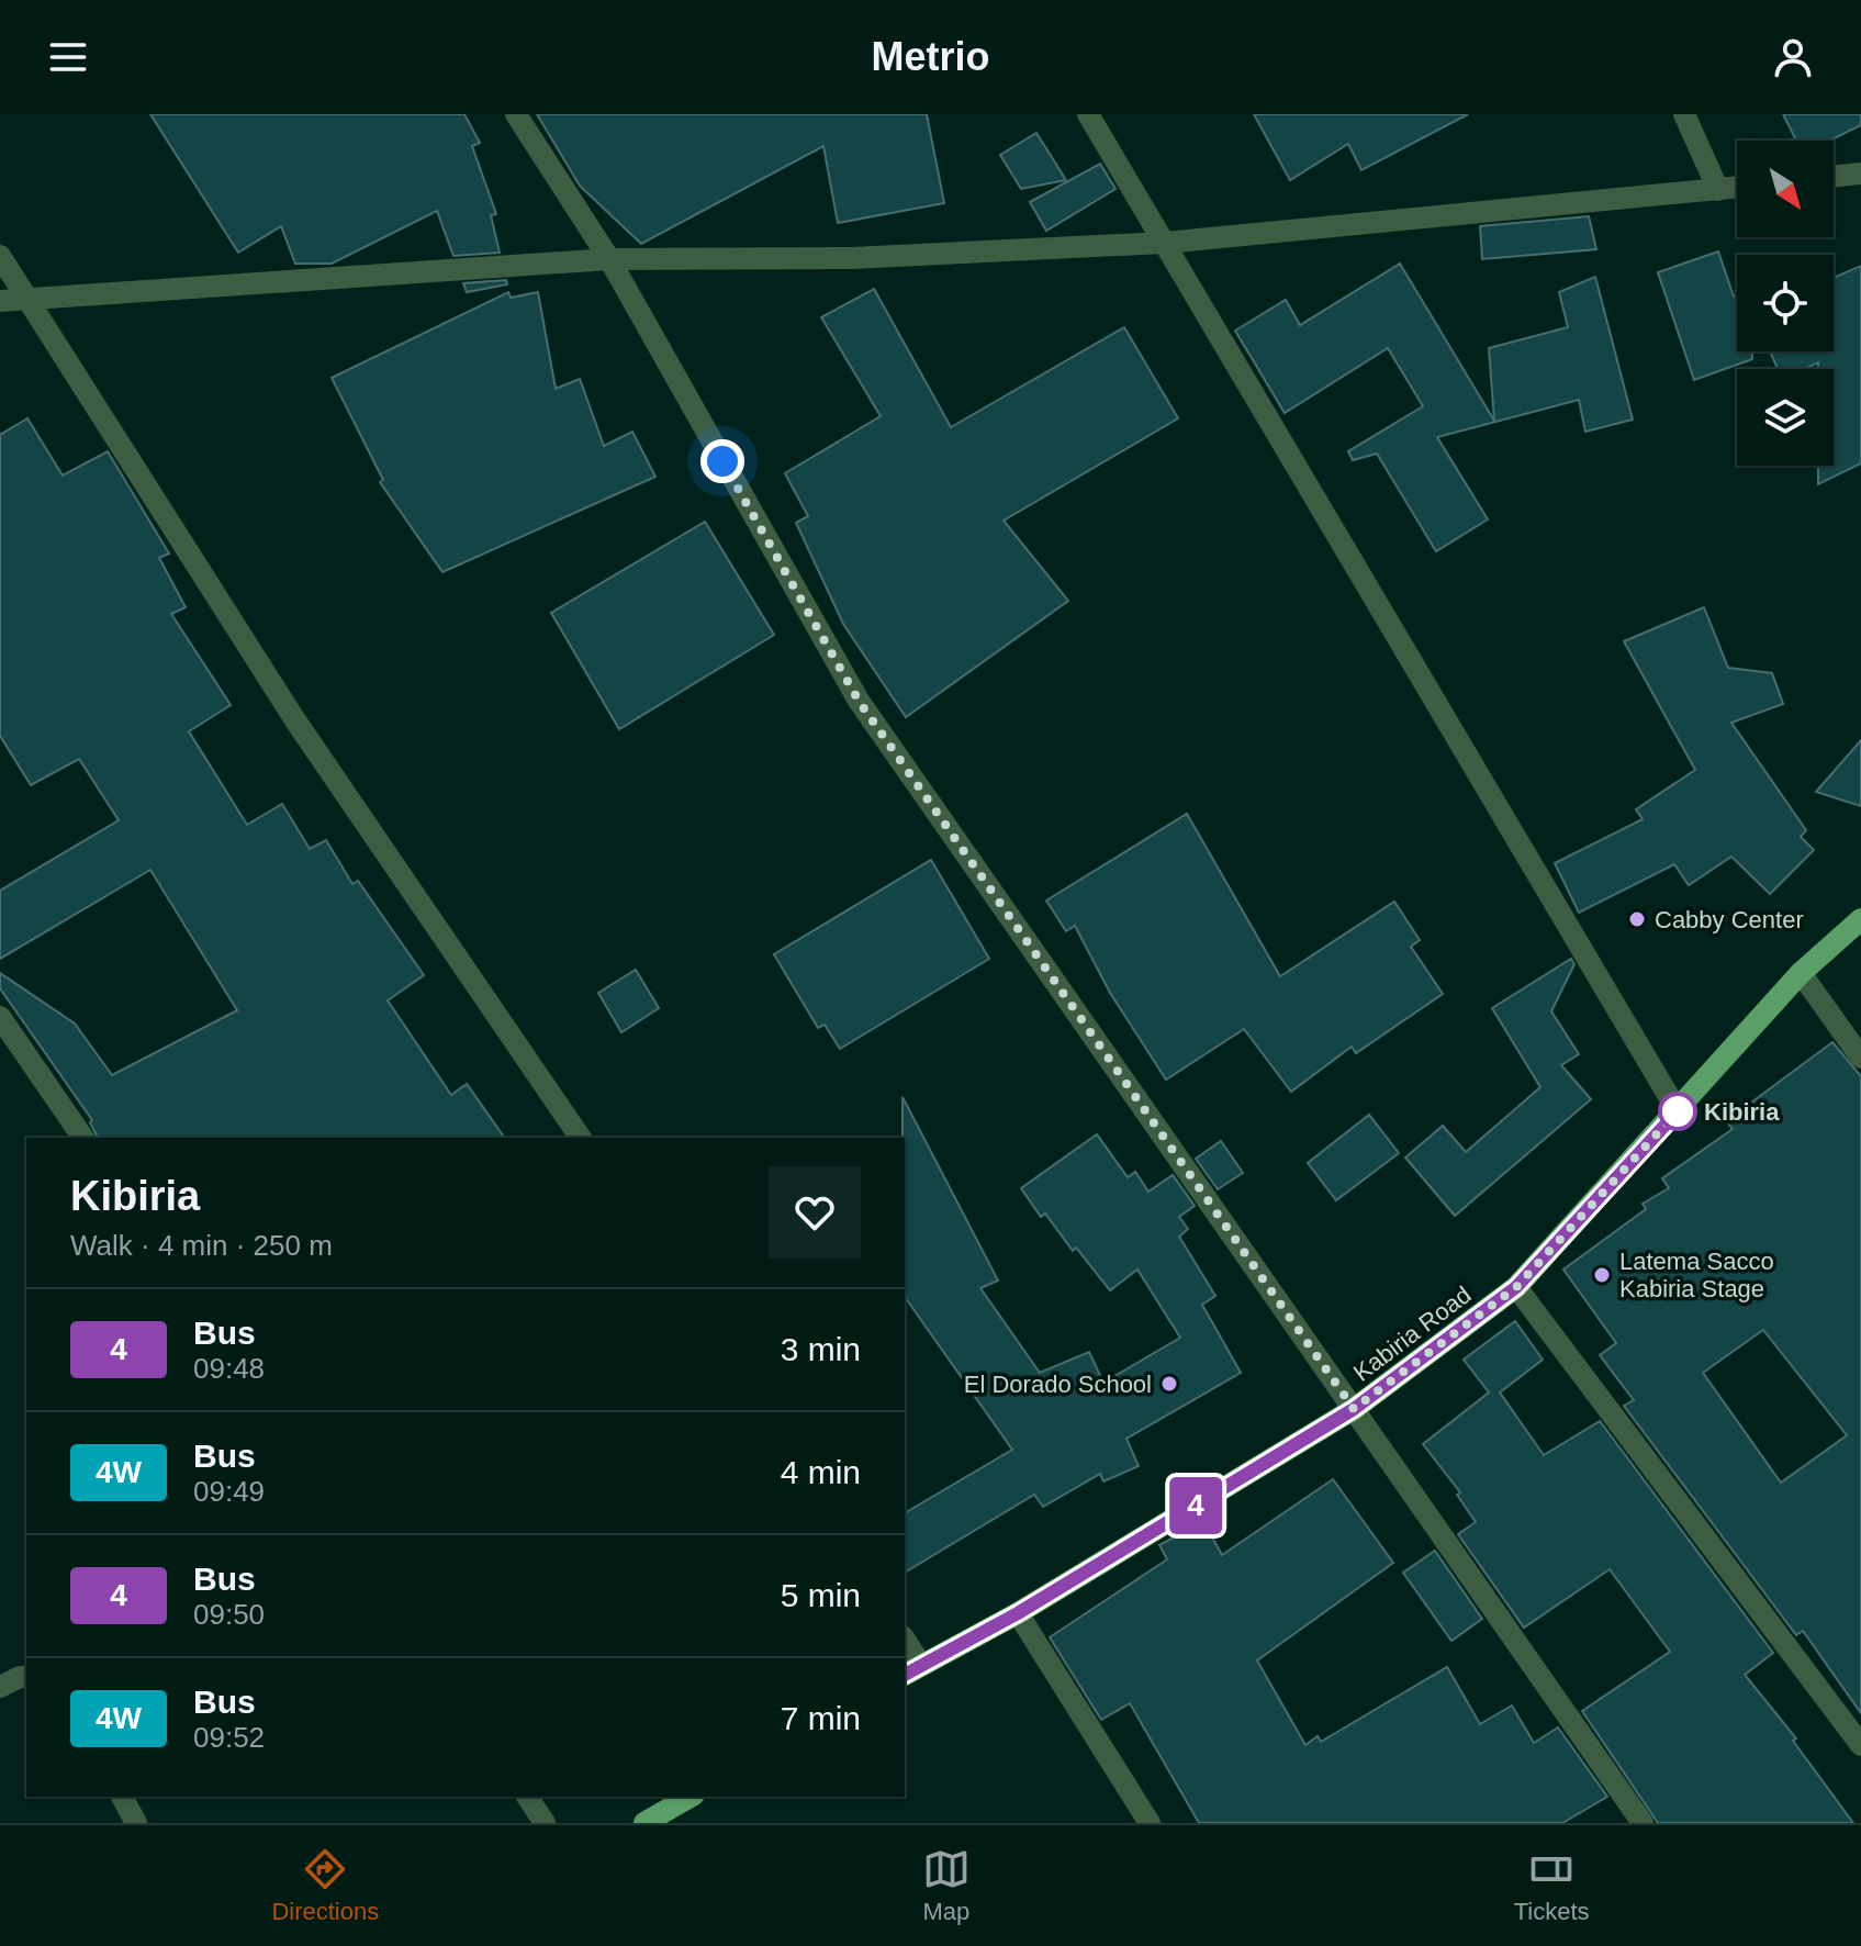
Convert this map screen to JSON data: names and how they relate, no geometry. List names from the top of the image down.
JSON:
{
  "streets": {
    "main road": ["Kabiria Road"]
  },
  "places": [
    "Cabby Center",
    "Kibiria",
    "Latema Sacco Kabiria Stage",
    "El Dorado School"
  ],
  "lines": ["bus line 4"],
  "north": "bottom right",
  "page": {
    "header": "Metrio",
    "on_map": "4",
    "heading": ["Kibiria", "Walk · 4 min · 250 m"],
    "list": [
      {
        "mark": "4",
        "name": "Bus",
        "note": "09:48",
        "value": "3 min"
      },
      {
        "mark": "4W",
        "name": "Bus",
        "note": "09:49",
        "value": "4 min"
      },
      {
        "mark": "4",
        "name": "Bus",
        "note": "09:50",
        "value": "5 min"
      },
      {
        "mark": "4W",
        "name": "Bus",
        "note": "09:52",
        "value": "7 min"
      }
    ],
    "tabs": ["Directions", "Map", "Tickets"]
  }
}
